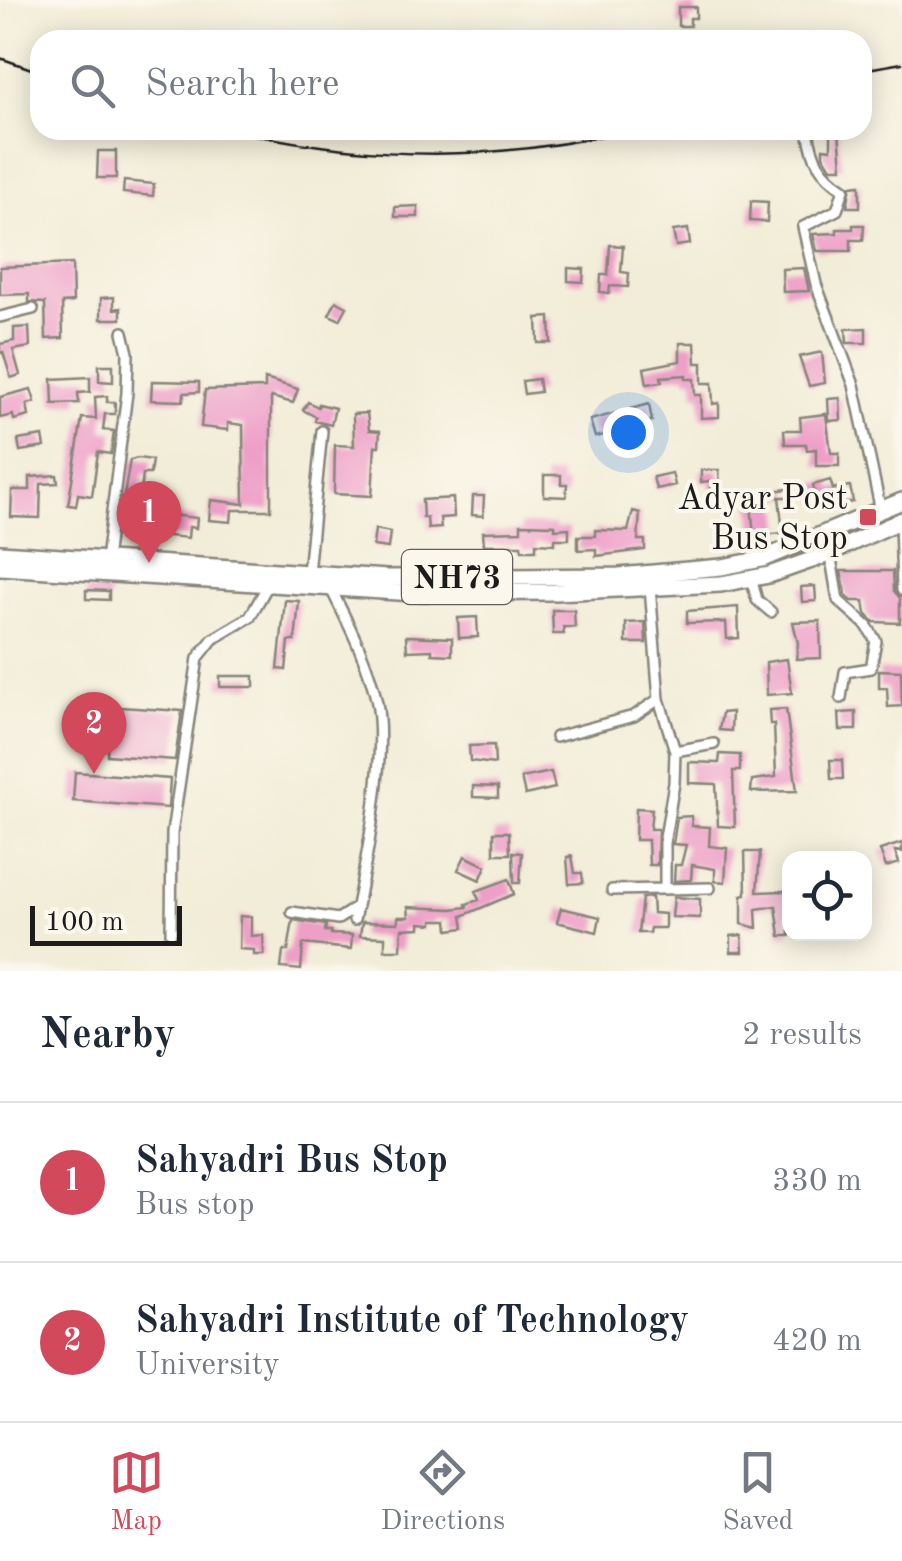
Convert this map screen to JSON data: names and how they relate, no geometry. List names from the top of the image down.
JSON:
{
  "streets": {
    "highway": ["NH73"]
  },
  "places": {
    "transit": ["Adyar Post Bus Stop"]
  },
  "scale_bar": "100 m",
  "page": {
    "search": "Search here",
    "pins": ["1", "2"],
    "scale": "100 m",
    "heading": ["Nearby", "2 results"],
    "list": [
      {
        "mark": "1",
        "name": "Sahyadri Bus Stop",
        "note": "Bus stop",
        "value": "330 m"
      },
      {
        "mark": "2",
        "name": "Sahyadri Institute of Technology",
        "note": "University",
        "value": "420 m"
      }
    ],
    "nav": ["Map", "Directions", "Saved"]
  }
}
